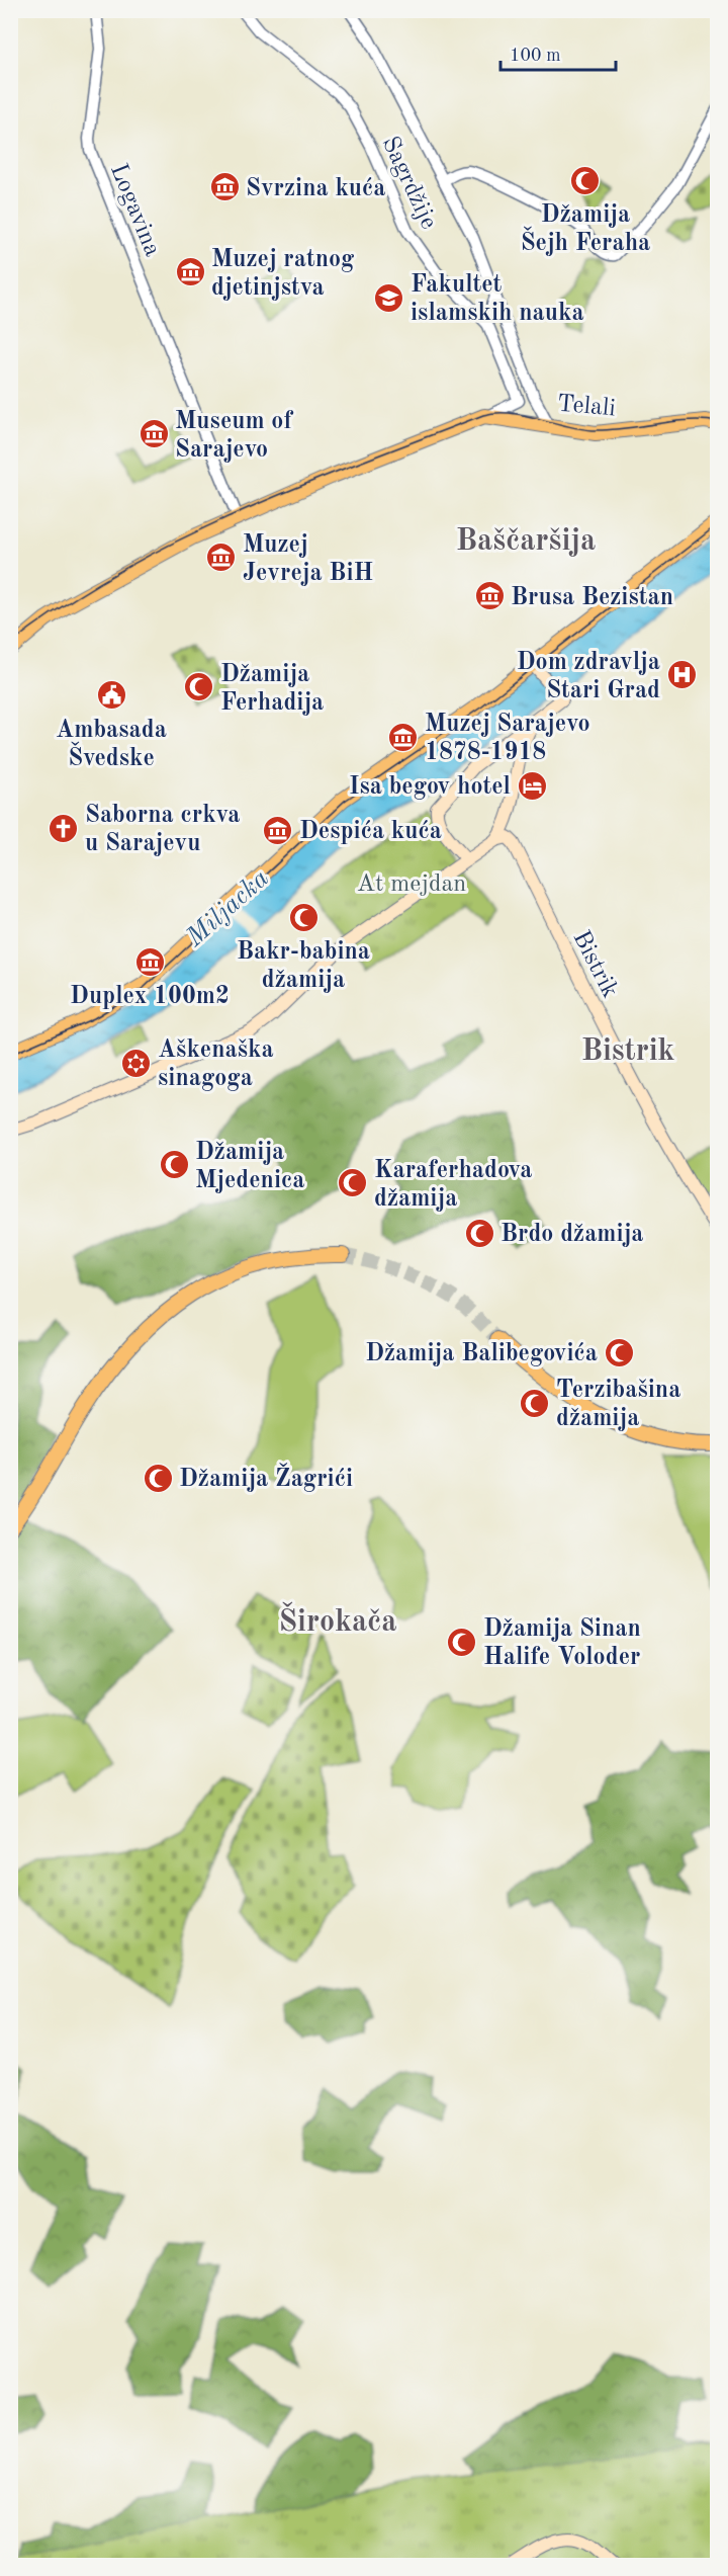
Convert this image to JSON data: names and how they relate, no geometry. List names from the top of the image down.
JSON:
{
  "streets": {
    "main road": ["Telali", "Bistrik"],
    "street": ["Sagrdžije", "Logavina"]
  },
  "crossings": [
    ["Sagrdžije", "Telali"]
  ],
  "districts": ["Baščaršija", "Bistrik", "Širokača"],
  "water": ["Miljacka"],
  "parks": ["At mejdan"],
  "places": {
    "mosque": [
      "Džamija Šejh Feraha",
      "Džamija Ferhadija",
      "Bakr-babina džamija",
      "Džamija Mjedenica",
      "Karaferhadova džamija",
      "Brdo džamija",
      "Džamija Balibegovića",
      "Terzibašina džamija",
      "Džamija Žagrići",
      "Džamija Sinan Halife Voloder"
    ],
    "museum": [
      "Svrzina kuća",
      "Muzej ratnog djetinjstva",
      "Museum of Sarajevo",
      "Muzej Jevreja BiH",
      "Brusa Bezistan",
      "Muzej Sarajevo 1878-1918",
      "Despića kuća",
      "Duplex 100m2"
    ],
    "school or university": ["Fakultet islamskih nauka"],
    "hospital": ["Dom zdravlja Stari Grad"],
    "public building": ["Ambasada Švedske"],
    "hotel": ["Isa begov hotel"],
    "church": ["Saborna crkva u Sarajevu"],
    "synagogue": ["Aškenaška sinagoga"]
  },
  "scale_bar": "100 m"
}
